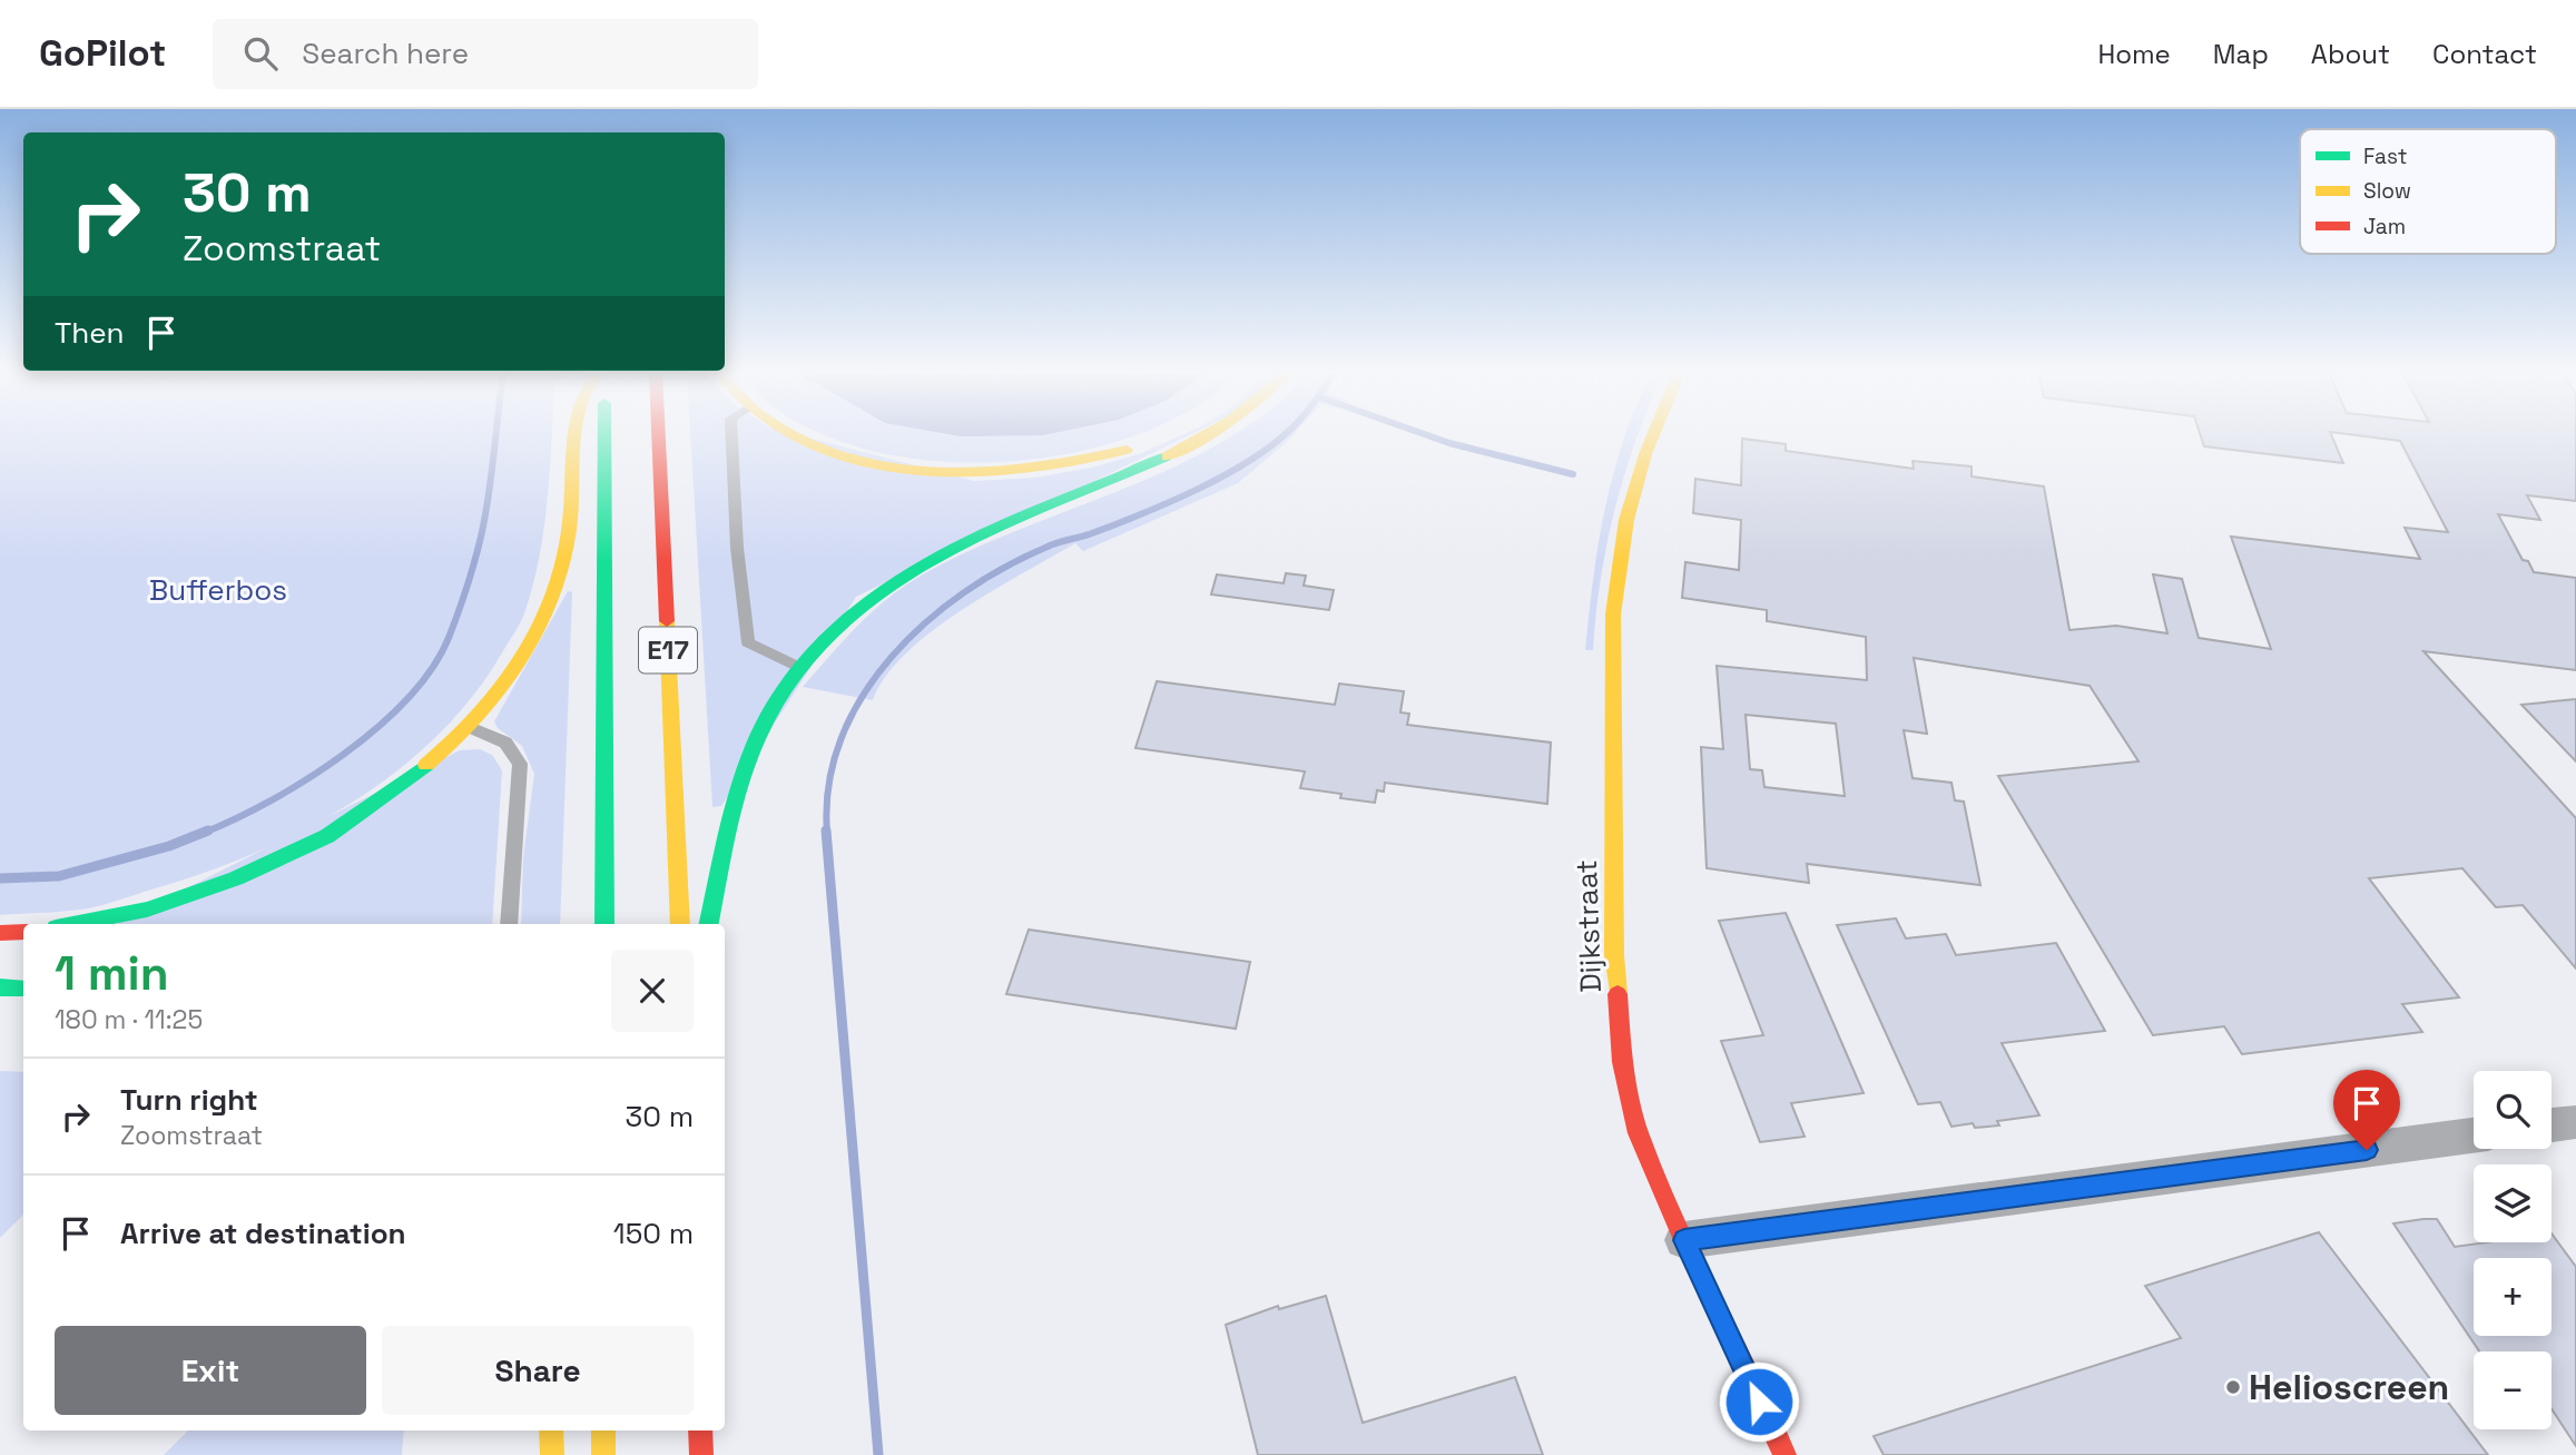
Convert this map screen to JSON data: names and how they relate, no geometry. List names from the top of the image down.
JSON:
{
  "streets": {
    "main road": ["E17", "Dijkstraat"]
  },
  "parks": ["Bufferbos"],
  "places": ["Helioscreen"],
  "legend": ["Fast", "Slow", "Jam"],
  "page": {
    "header": "GoPilot",
    "search": "Search here",
    "nav": [
      "Home",
      "Map",
      "About",
      "Contact"
    ],
    "turn": ["30 m", "Zoomstraat"],
    "then": "Then",
    "heading": ["1 min", "180 m · 11:25"],
    "list": [
      {
        "name": "Turn right",
        "note": "Zoomstraat",
        "value": "30 m"
      },
      {
        "name": "Arrive at destination",
        "value": "150 m"
      }
    ],
    "map_buttons": ["+", "−"],
    "buttons": ["Exit", "Share"]
  }
}
